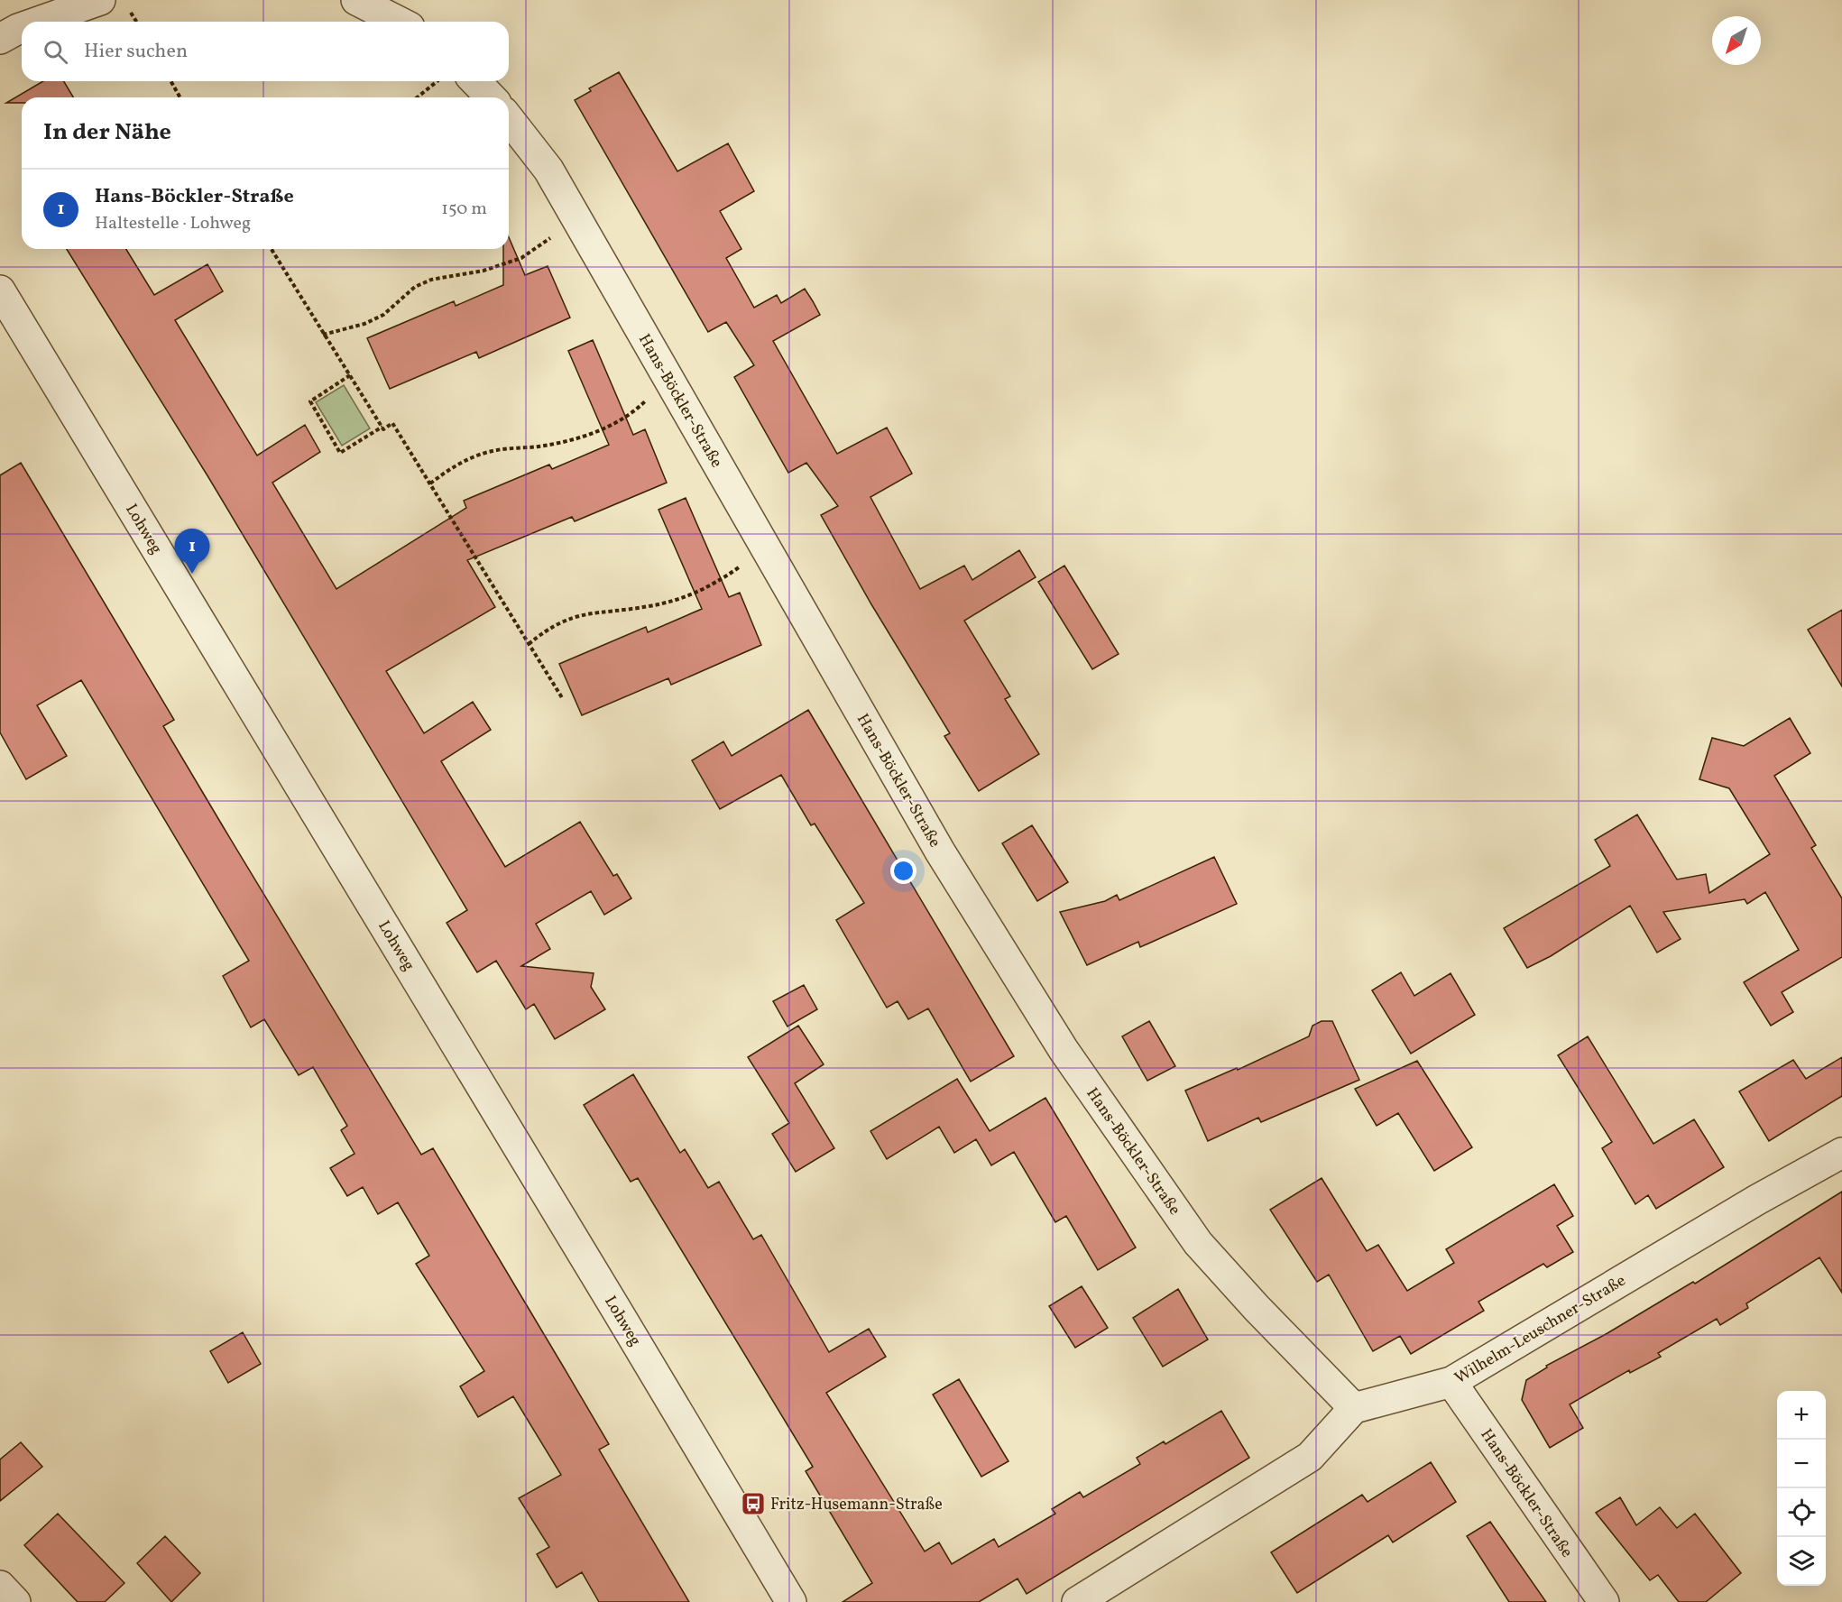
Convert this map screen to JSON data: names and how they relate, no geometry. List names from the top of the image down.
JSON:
{
  "streets": {
    "street": ["Hans-Böckler-Straße", "Lohweg", "Wilhelm-Leuschner-Straße"]
  },
  "crossings": [
    ["Hans-Böckler-Straße", "Wilhelm-Leuschner-Straße"]
  ],
  "places": {
    "bus stop": ["Fritz-Husemann-Straße"]
  },
  "north": "bottom left",
  "page": {
    "search": "Hier suchen",
    "heading": "In der Nähe",
    "list": [
      {
        "mark": "1",
        "name": "Hans-Böckler-Straße",
        "note": "Haltestelle · Lohweg",
        "value": "150 m"
      }
    ],
    "pins": "1",
    "map_buttons": ["+", "−"]
  }
}
